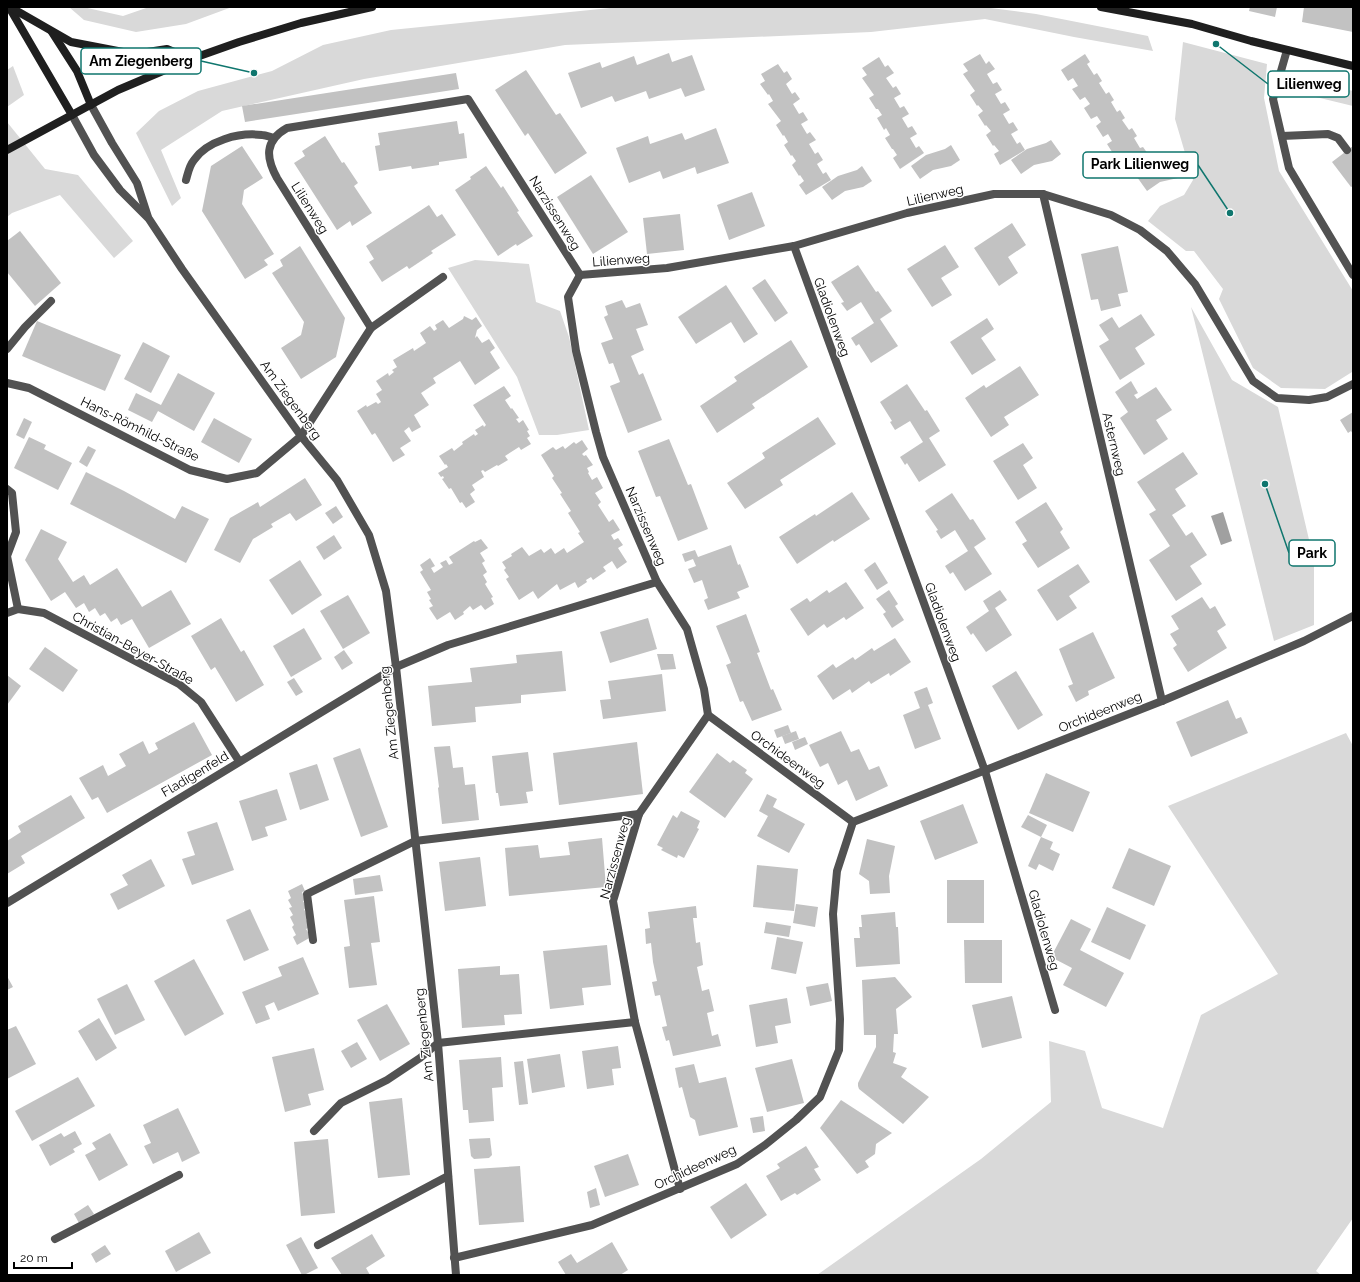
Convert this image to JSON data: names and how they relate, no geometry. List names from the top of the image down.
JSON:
{
  "streets": {
    "street": [
      "Lilienweg",
      "Narzissenweg",
      "Gladiolenweg",
      "Am Ziegenberg",
      "Hans-Römhild-Straße",
      "Asternweg",
      "Christian-Beyer-Straße",
      "Orchideenweg",
      "Fladigenfeld"
    ]
  },
  "crossings": [
    ["Lilienweg", "Narzissenweg"],
    ["Lilienweg", "Gladiolenweg"],
    ["Lilienweg", "Asternweg"],
    ["Narzissenweg", "Am Ziegenberg"],
    ["Narzissenweg", "Orchideenweg"],
    ["Narzissenweg", "Fladigenfeld"],
    ["Gladiolenweg", "Orchideenweg"],
    ["Am Ziegenberg", "Hans-Römhild-Straße"],
    ["Am Ziegenberg", "Orchideenweg"],
    ["Am Ziegenberg", "Fladigenfeld"],
    ["Asternweg", "Orchideenweg"],
    ["Christian-Beyer-Straße", "Fladigenfeld"]
  ],
  "places": [
    "Lilienweg",
    "Am Ziegenberg",
    "Park Lilienweg",
    "Park"
  ],
  "scale_bar": "20 m"
}
